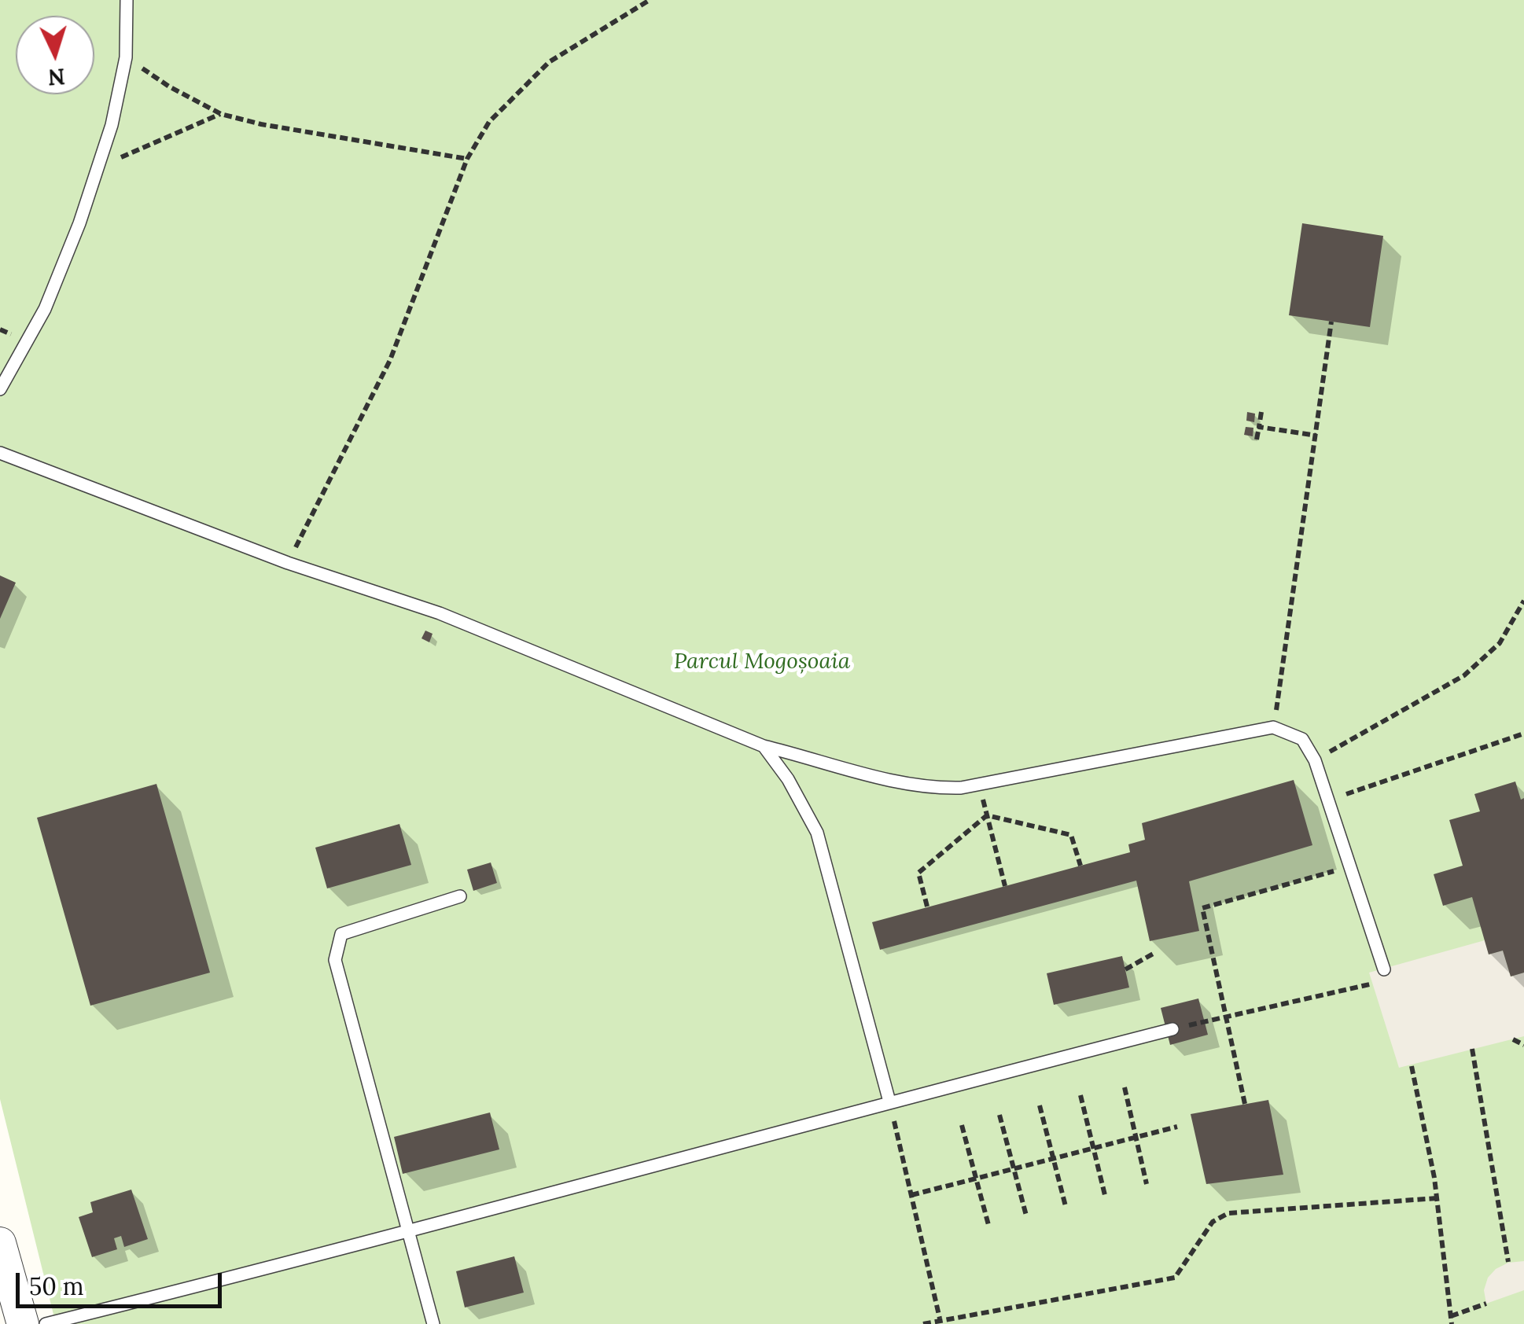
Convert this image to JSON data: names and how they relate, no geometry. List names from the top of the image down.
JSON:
{
  "parks": ["Parcul Mogoșoaia"],
  "scale_bar": "50 m",
  "north": "bottom"
}
